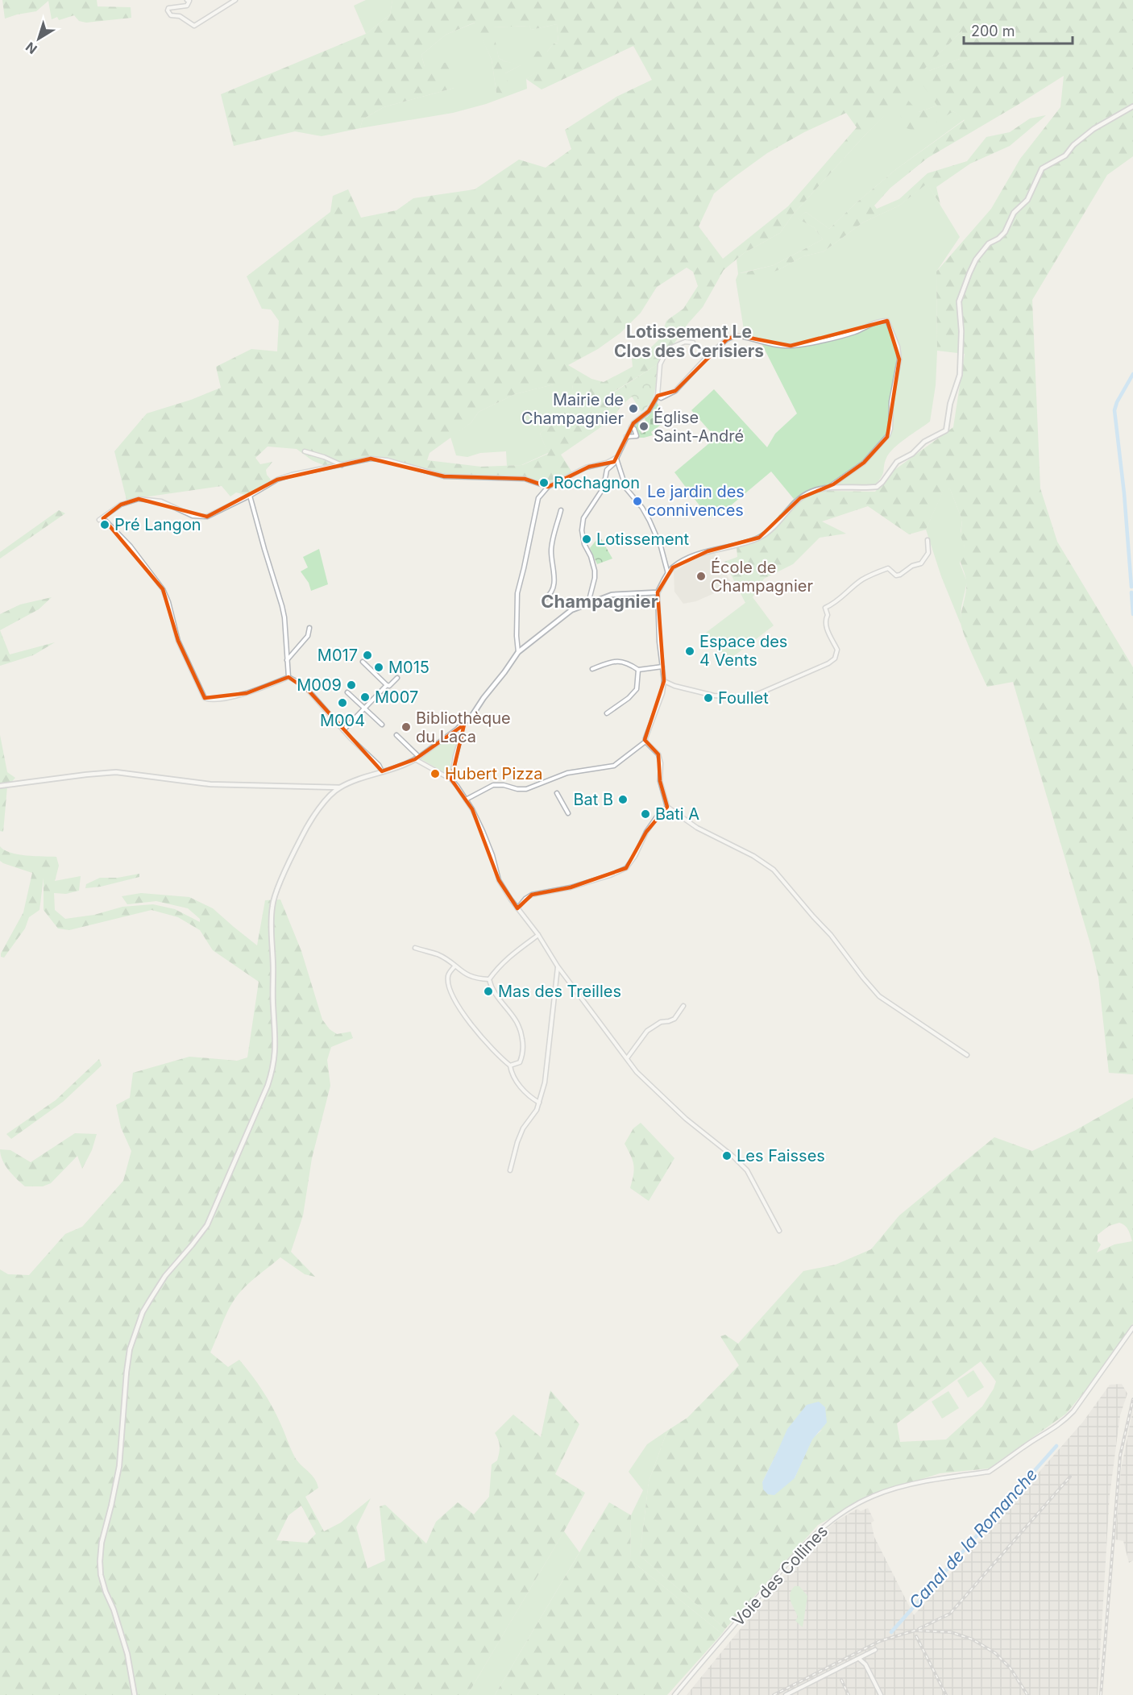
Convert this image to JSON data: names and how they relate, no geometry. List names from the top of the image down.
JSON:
{
  "streets": {
    "street": ["Voie des Collines"]
  },
  "districts": ["Lotissement Le Clos des Cerisiers", "Champagnier"],
  "water": ["Canal de la Romanche"],
  "places": [
    "Mairie de Champagnier",
    "Église Saint-André",
    "Rochagnon",
    "Le jardin des connivences",
    "Pré Langon",
    "Lotissement",
    "École de Champagnier",
    "Espace des 4 Vents",
    "M017",
    "M015",
    "M009",
    "M007",
    "Foullet",
    "M004",
    "Bibliothèque du Laca",
    "Hubert Pizza",
    "Bat B",
    "Bati A",
    "Mas des Treilles",
    "Les Faisses"
  ],
  "scale_bar": "200 m",
  "north": "bottom left"
}
